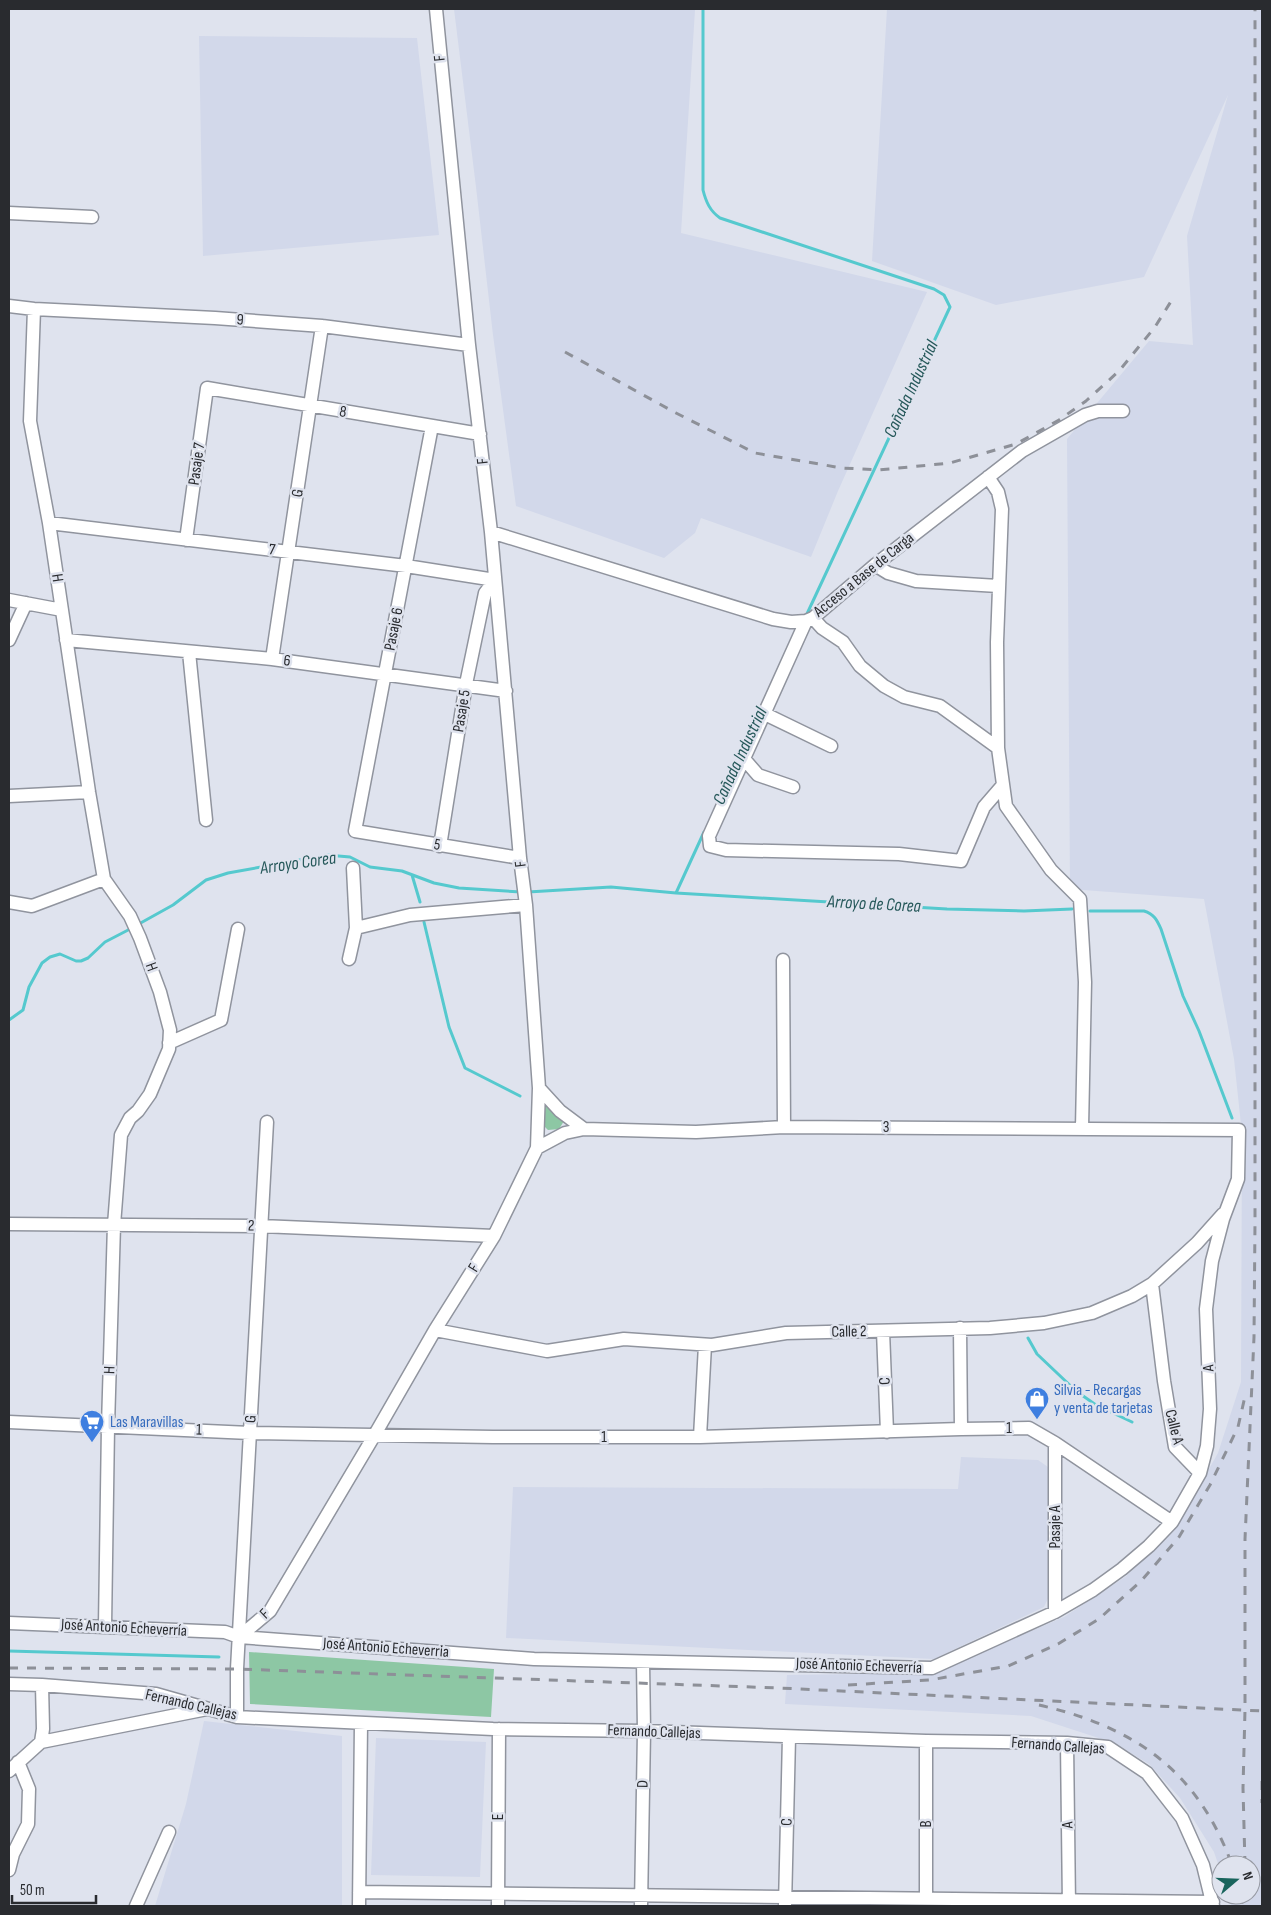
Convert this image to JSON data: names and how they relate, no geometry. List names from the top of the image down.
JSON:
{
  "streets": {
    "street": [
      "F",
      "9",
      "8",
      "Pasaje 7",
      "G",
      "7",
      "Acceso a Base de Carga",
      "H",
      "Pasaje 6",
      "6",
      "Pasaje 5",
      "5",
      "3",
      "2",
      "Calle 2",
      "A",
      "C",
      "Calle A",
      "1",
      "Pasaje A",
      "José Antonio Echeverría",
      "José Antonio Echeverria",
      "Fernando Callejas",
      "D",
      "E",
      "B"
    ]
  },
  "crossings": [
    ["F", "9"],
    ["F", "8"],
    ["F", "G"],
    ["F", "7"],
    ["F", "Acceso a Base de Carga"],
    ["F", "6"],
    ["F", "Pasaje 5"],
    ["F", "5"],
    ["F", "3"],
    ["F", "2"],
    ["F", "Calle 2"],
    ["F", "1"],
    ["F", "José Antonio Echeverría"],
    ["F", "José Antonio Echeverria"],
    ["9", "G"],
    ["9", "H"],
    ["8", "Pasaje 7"],
    ["8", "G"],
    ["8", "Pasaje 6"],
    ["Pasaje 7", "7"],
    ["G", "7"],
    ["G", "6"],
    ["G", "2"],
    ["G", "1"],
    ["G", "José Antonio Echeverría"],
    ["G", "José Antonio Echeverria"],
    ["G", "Fernando Callejas"],
    ["7", "H"],
    ["7", "Pasaje 6"],
    ["7", "Pasaje 5"],
    ["H", "6"],
    ["H", "2"],
    ["H", "1"],
    ["H", "José Antonio Echeverría"],
    ["Pasaje 6", "6"],
    ["Pasaje 6", "5"],
    ["6", "Pasaje 5"],
    ["Pasaje 5", "5"],
    ["3", "A"],
    ["Calle 2", "A"],
    ["Calle 2", "C"],
    ["Calle 2", "Calle A"],
    ["A", "Calle A"],
    ["A", "1"],
    ["A", "José Antonio Echeverría"],
    ["A", "Fernando Callejas"],
    ["C", "1"],
    ["C", "Fernando Callejas"],
    ["1", "Pasaje A"],
    ["1", "José Antonio Echeverría"],
    ["Pasaje A", "José Antonio Echeverría"],
    ["José Antonio Echeverría", "José Antonio Echeverria"],
    ["José Antonio Echeverría", "D"],
    ["Fernando Callejas", "D"],
    ["Fernando Callejas", "E"],
    ["Fernando Callejas", "B"]
  ],
  "water": ["Cañada Industrial", "Arroyo Corea", "Arroyo de Corea"],
  "places": {
    "shop": ["Silvia - Recargas y venta de tarjetas"],
    "supermarket": ["Las Maravillas"]
  },
  "scale_bar": "50 m",
  "north": "right"
}
